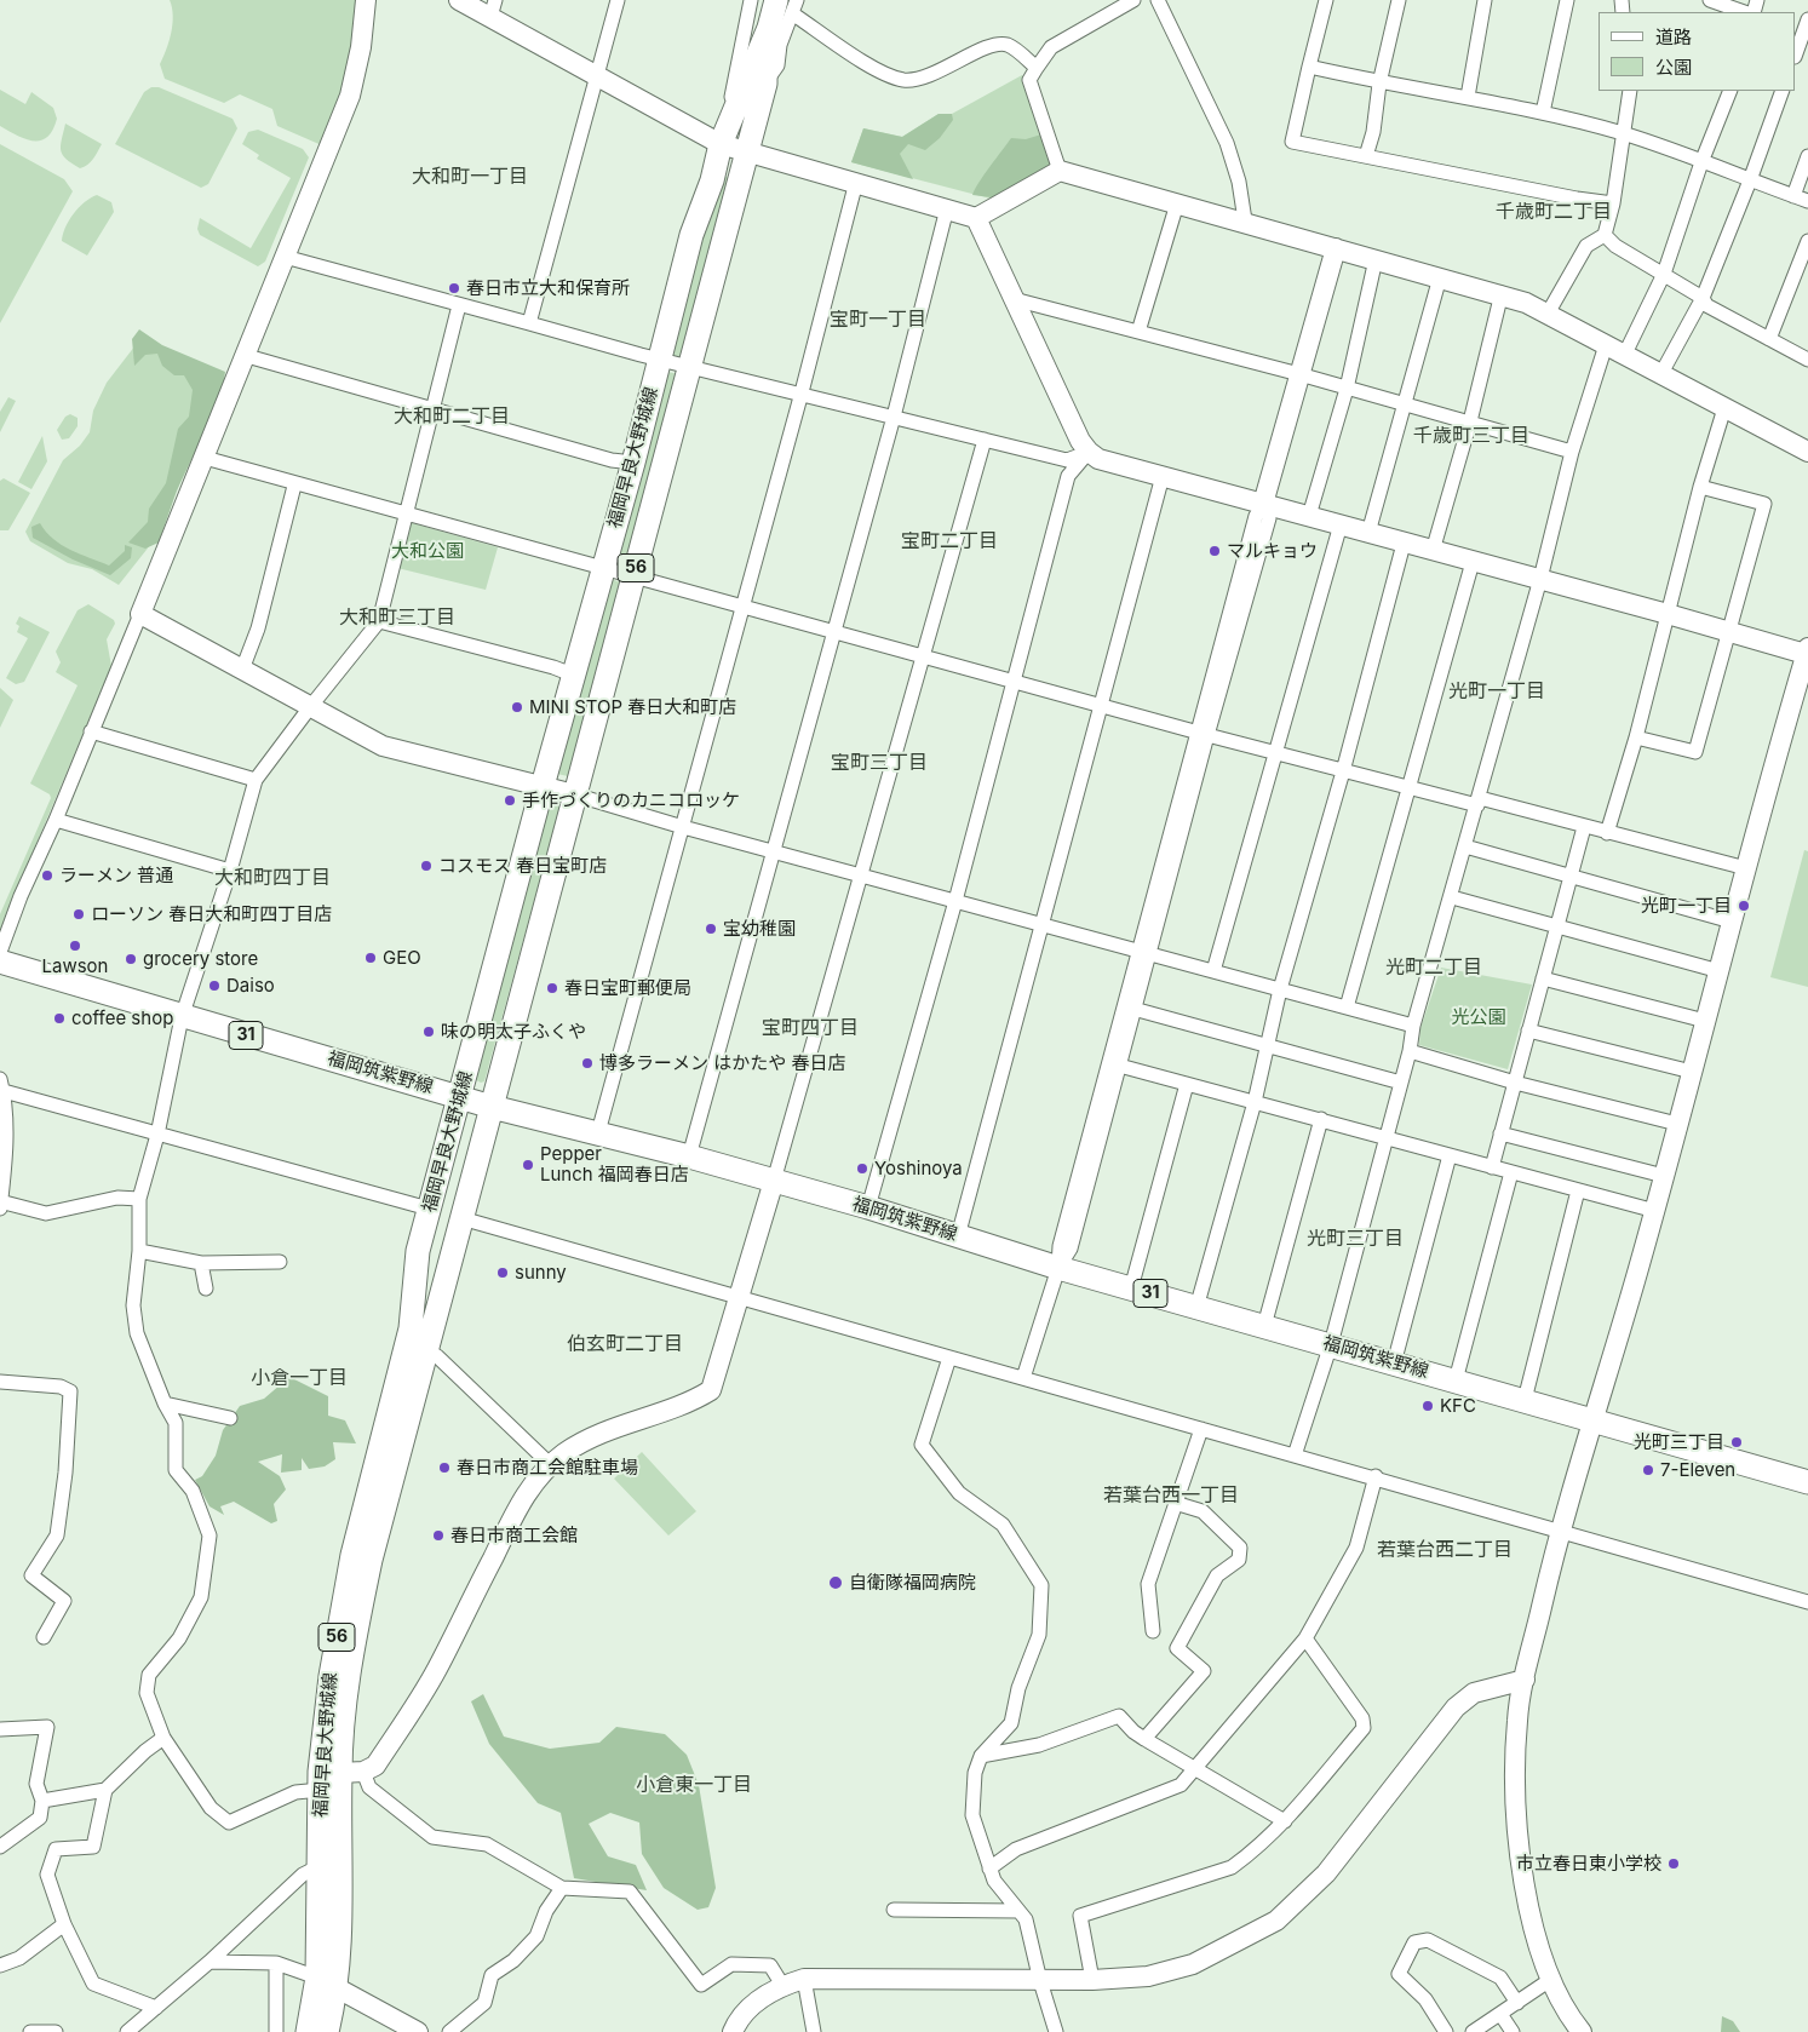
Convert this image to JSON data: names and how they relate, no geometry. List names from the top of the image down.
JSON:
{
  "streets": {
    "main road": [
      "福岡早良大野城線",
      "56",
      "31",
      "福岡筑紫野線"
    ]
  },
  "crossings": [
    ["福岡早良大野城線", "福岡筑紫野線"]
  ],
  "districts": [
    "大和町一丁目",
    "千歳町二丁目",
    "宝町一丁目",
    "大和町二丁目",
    "千歳町三丁目",
    "宝町二丁目",
    "大和町三丁目",
    "光町一丁目",
    "宝町三丁目",
    "大和町四丁目",
    "光町二丁目",
    "宝町四丁目",
    "光町三丁目",
    "伯玄町二丁目",
    "小倉一丁目",
    "若葉台西一丁目",
    "若葉台西二丁目",
    "小倉東一丁目"
  ],
  "parks": ["大和公園", "光公園"],
  "places": [
    "春日市立大和保育所",
    "マルキョウ",
    "MINI STOP 春日大和町店",
    "手作づくりのカニコロッケ",
    "コスモス 春日宝町店",
    "ラーメン 普通",
    "光町一丁目",
    "ローソン 春日大和町四丁目店",
    "宝幼稚園",
    "Lawson",
    "GEO",
    "grocery store",
    "Daiso",
    "春日宝町郵便局",
    "coffee shop",
    "味の明太子ふくや",
    "博多ラーメン はかたや 春日店",
    "Pepper Lunch 福岡春日店",
    "Yoshinoya",
    "sunny",
    "KFC",
    "光町三丁目",
    "春日市商工会館駐車場",
    "7-Eleven",
    "春日市商工会館",
    "自衛隊福岡病院",
    "市立春日東小学校"
  ],
  "legend": ["道路", "公園"]
}
